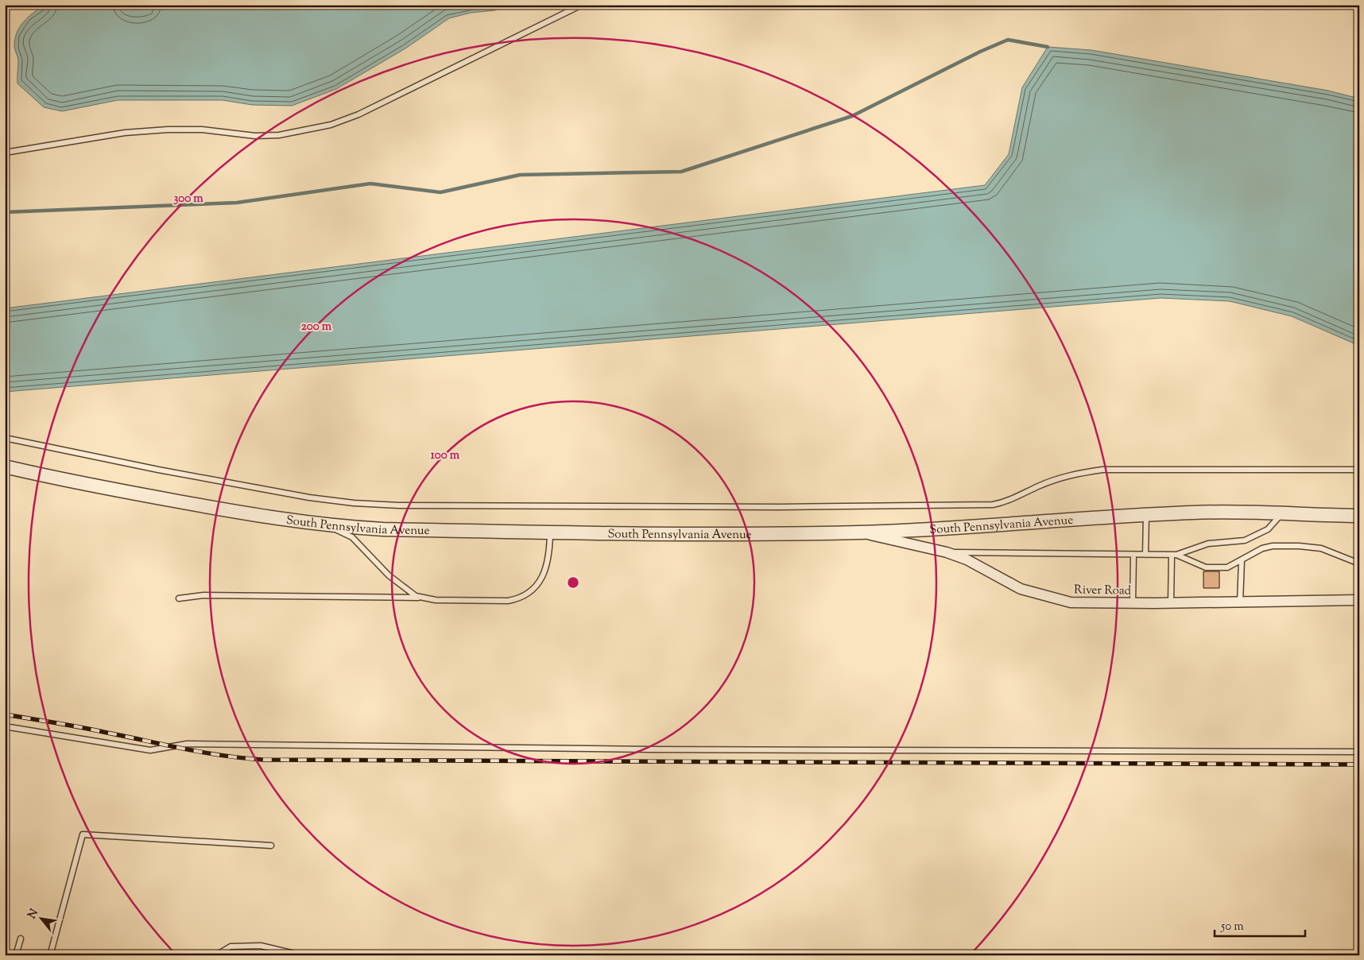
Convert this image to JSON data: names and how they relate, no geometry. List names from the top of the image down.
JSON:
{
  "streets": {
    "street": ["South Pennsylvania Avenue", "River Road"]
  },
  "crossings": [
    ["South Pennsylvania Avenue", "River Road"]
  ],
  "scale_bar": "50 m",
  "north": "top left",
  "rings": ["300 m", "200 m", "100 m"]
}
